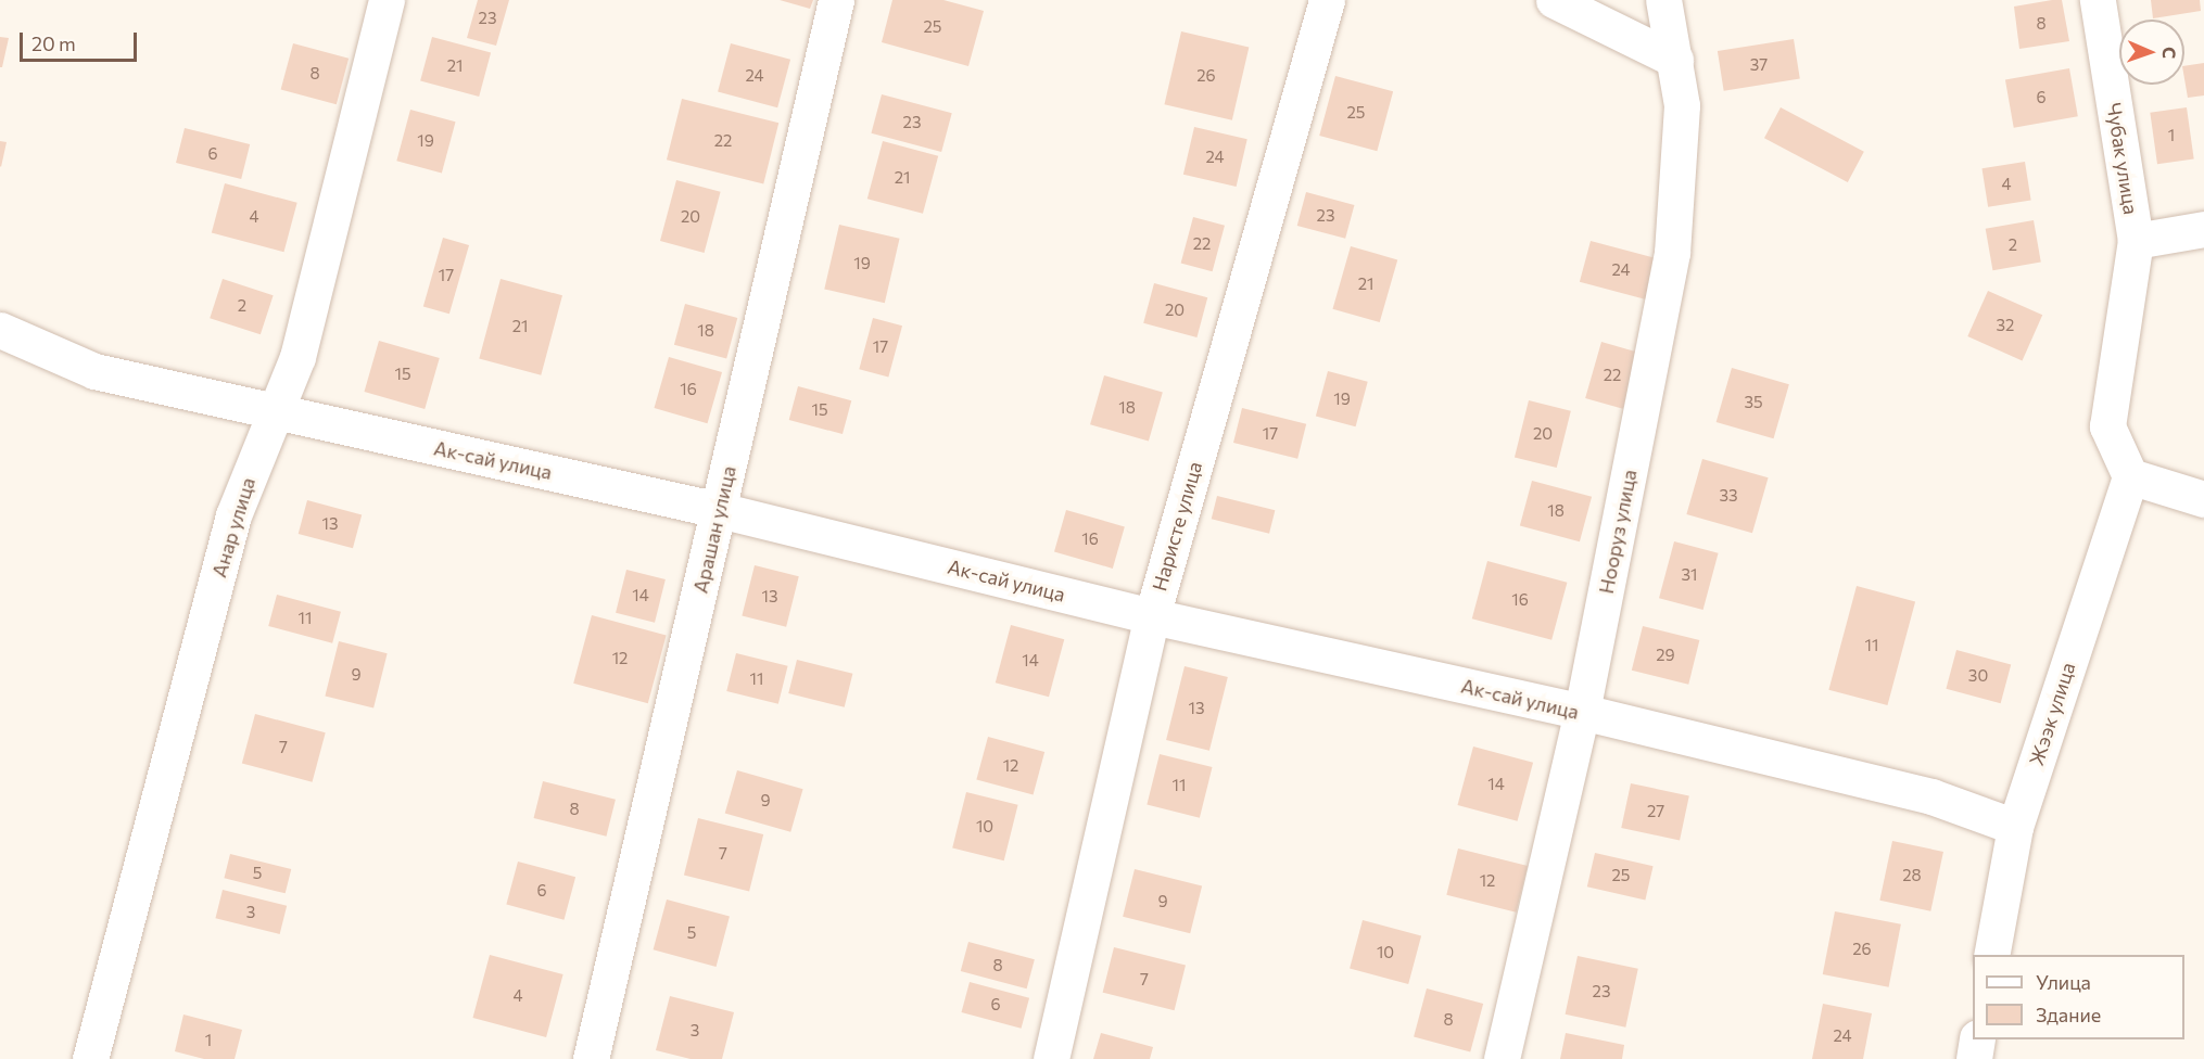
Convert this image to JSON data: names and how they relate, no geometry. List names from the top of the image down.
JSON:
{
  "streets": {
    "street": [
      "Чубак улица",
      "Ак-сай улица",
      "Наристе улица",
      "Анар улица",
      "Арашан улица",
      "Нооруз улица",
      "Жээк улица"
    ]
  },
  "crossings": [
    ["Ак-сай улица", "Наристе улица"],
    ["Ак-сай улица", "Анар улица"],
    ["Ак-сай улица", "Арашан улица"],
    ["Ак-сай улица", "Нооруз улица"],
    ["Ак-сай улица", "Жээк улица"]
  ],
  "house_numbers": [
    "23",
    "8",
    "25",
    "37",
    "21",
    "8",
    "24",
    "26",
    "6",
    "25",
    "23",
    "1",
    "19",
    "22",
    "6",
    "24",
    "21",
    "4",
    "23",
    "4",
    "20",
    "22",
    "2",
    "19",
    "24",
    "17",
    "21",
    "2",
    "20",
    "32",
    "21",
    "18",
    "17",
    "15",
    "22",
    "16",
    "19",
    "35",
    "18",
    "15",
    "17",
    "20",
    "33",
    "18",
    "13",
    "16",
    "31",
    "14",
    "13",
    "16",
    "11",
    "11",
    "29",
    "12",
    "14",
    "9",
    "30",
    "11",
    "13",
    "7",
    "12",
    "14",
    "11",
    "9",
    "8",
    "27",
    "10",
    "7",
    "5",
    "25",
    "28",
    "12",
    "6",
    "9",
    "3",
    "5",
    "26",
    "10",
    "8",
    "7",
    "23",
    "4",
    "6",
    "8",
    "3",
    "24",
    "1"
  ],
  "legend": ["Улица", "Здание"],
  "scale_bar": "20 m",
  "north": "right"
}
